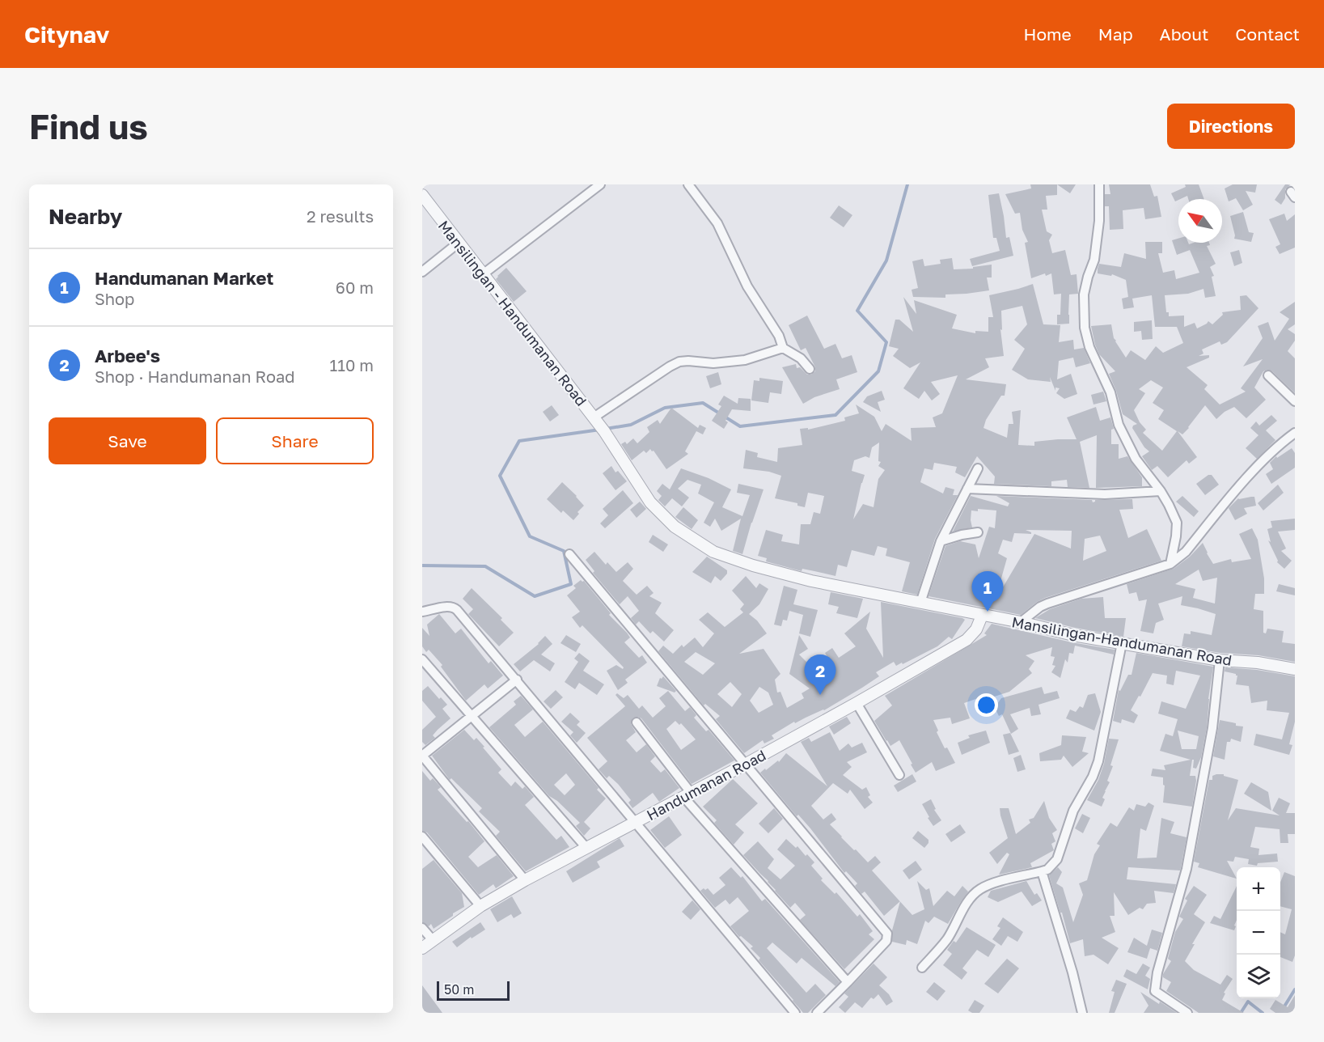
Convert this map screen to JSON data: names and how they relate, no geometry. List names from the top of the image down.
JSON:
{
  "streets": {
    "street": ["Mansilingan - Handumanan Road", "Mansilingan-Handumanan Road", "Handumanan Road"]
  },
  "crossings": [
    ["Mansilingan - Handumanan Road", "Mansilingan-Handumanan Road"],
    ["Mansilingan-Handumanan Road", "Handumanan Road"]
  ],
  "scale_bar": "50 m",
  "north": "top left",
  "page": {
    "header": "Citynav",
    "nav": [
      "Home",
      "Map",
      "About",
      "Contact"
    ],
    "buttons": [
      "Directions",
      ["Save", "Share"]
    ],
    "title": "Find us",
    "heading": ["Nearby", "2 results"],
    "list": [
      {
        "mark": "1",
        "name": "Handumanan Market",
        "note": "Shop",
        "value": "60 m"
      },
      {
        "mark": "2",
        "name": "Arbee's",
        "note": "Shop · Handumanan Road",
        "value": "110 m"
      }
    ],
    "pins": ["1", "2"],
    "map_buttons": ["+", "−"],
    "scale": "50 m"
  }
}
